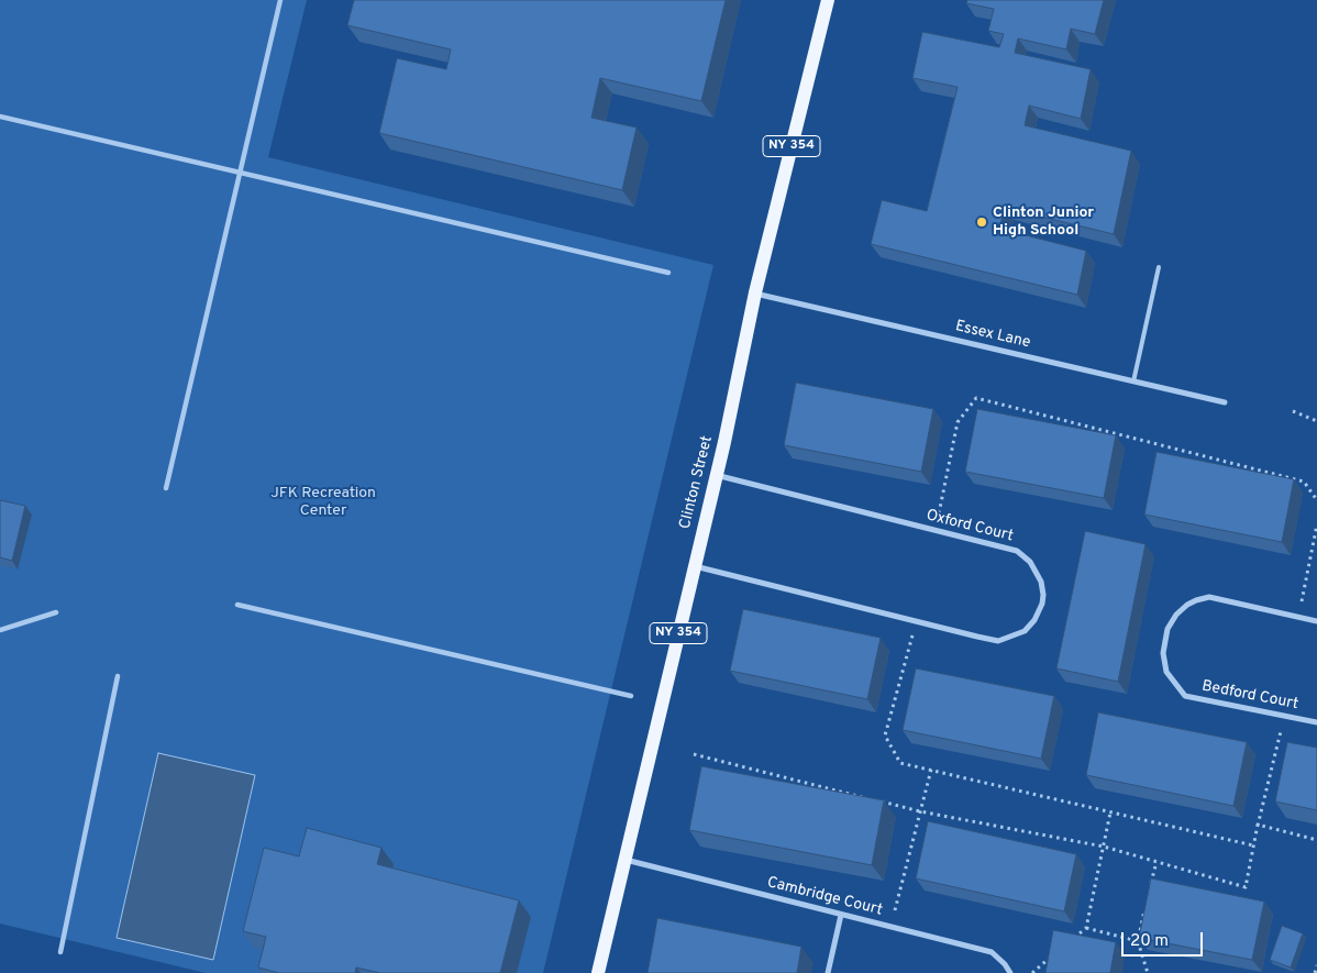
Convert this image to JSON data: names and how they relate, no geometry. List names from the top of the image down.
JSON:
{
  "streets": {
    "main road": ["NY 354", "Clinton Street"],
    "street": [
      "Essex Lane",
      "Oxford Court",
      "Bedford Court",
      "Cambridge Court"
    ]
  },
  "crossings": [
    ["Essex Lane", "Clinton Street"],
    ["Clinton Street", "Oxford Court"],
    ["Clinton Street", "Cambridge Court"]
  ],
  "parks": ["JFK Recreation Center"],
  "places": ["Clinton Junior High School"],
  "scale_bar": "20 m"
}
